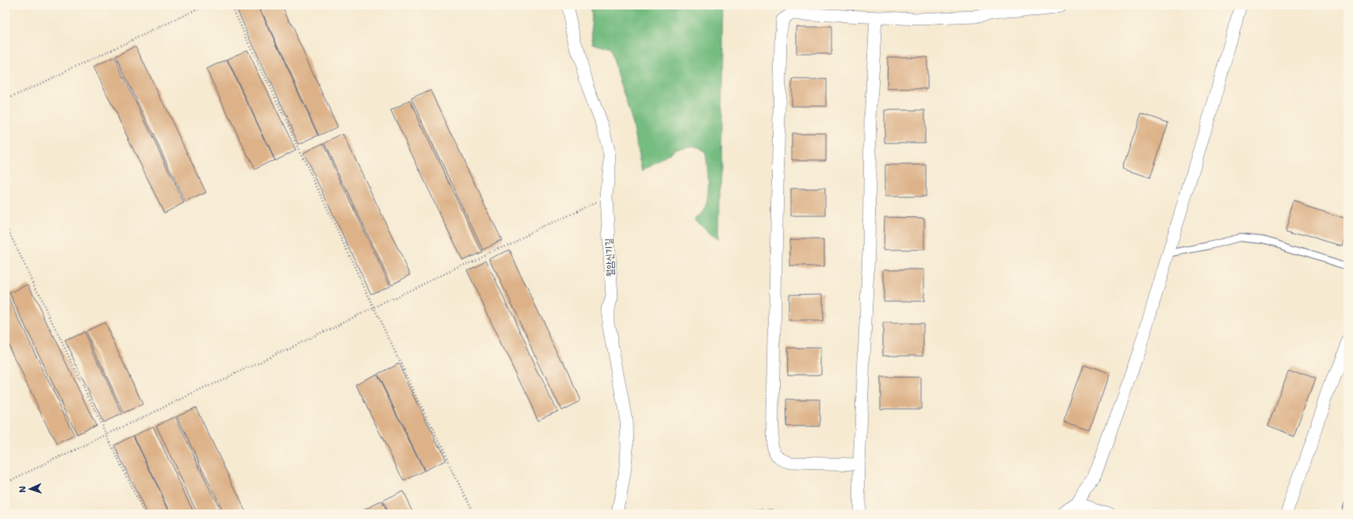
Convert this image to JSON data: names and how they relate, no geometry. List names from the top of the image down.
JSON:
{
  "streets": {
    "street": ["월암신기길"]
  },
  "north": "left"
}
